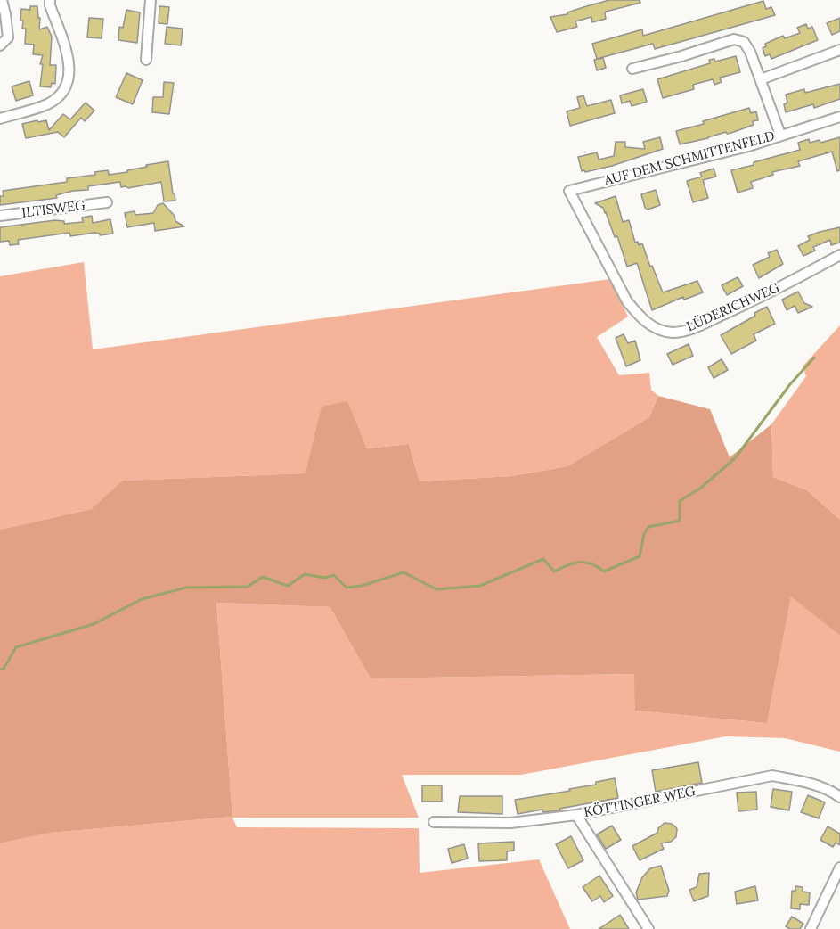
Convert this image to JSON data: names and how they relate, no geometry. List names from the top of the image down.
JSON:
{
  "streets": {
    "street": [
      "AUF DEM SCHMITTENFELD",
      "ILTISWEG",
      "LÜDERICHWEG",
      "KÖTTINGER WEG"
    ]
  },
  "crossings": [
    ["AUF DEM SCHMITTENFELD", "LÜDERICHWEG"]
  ]
}
